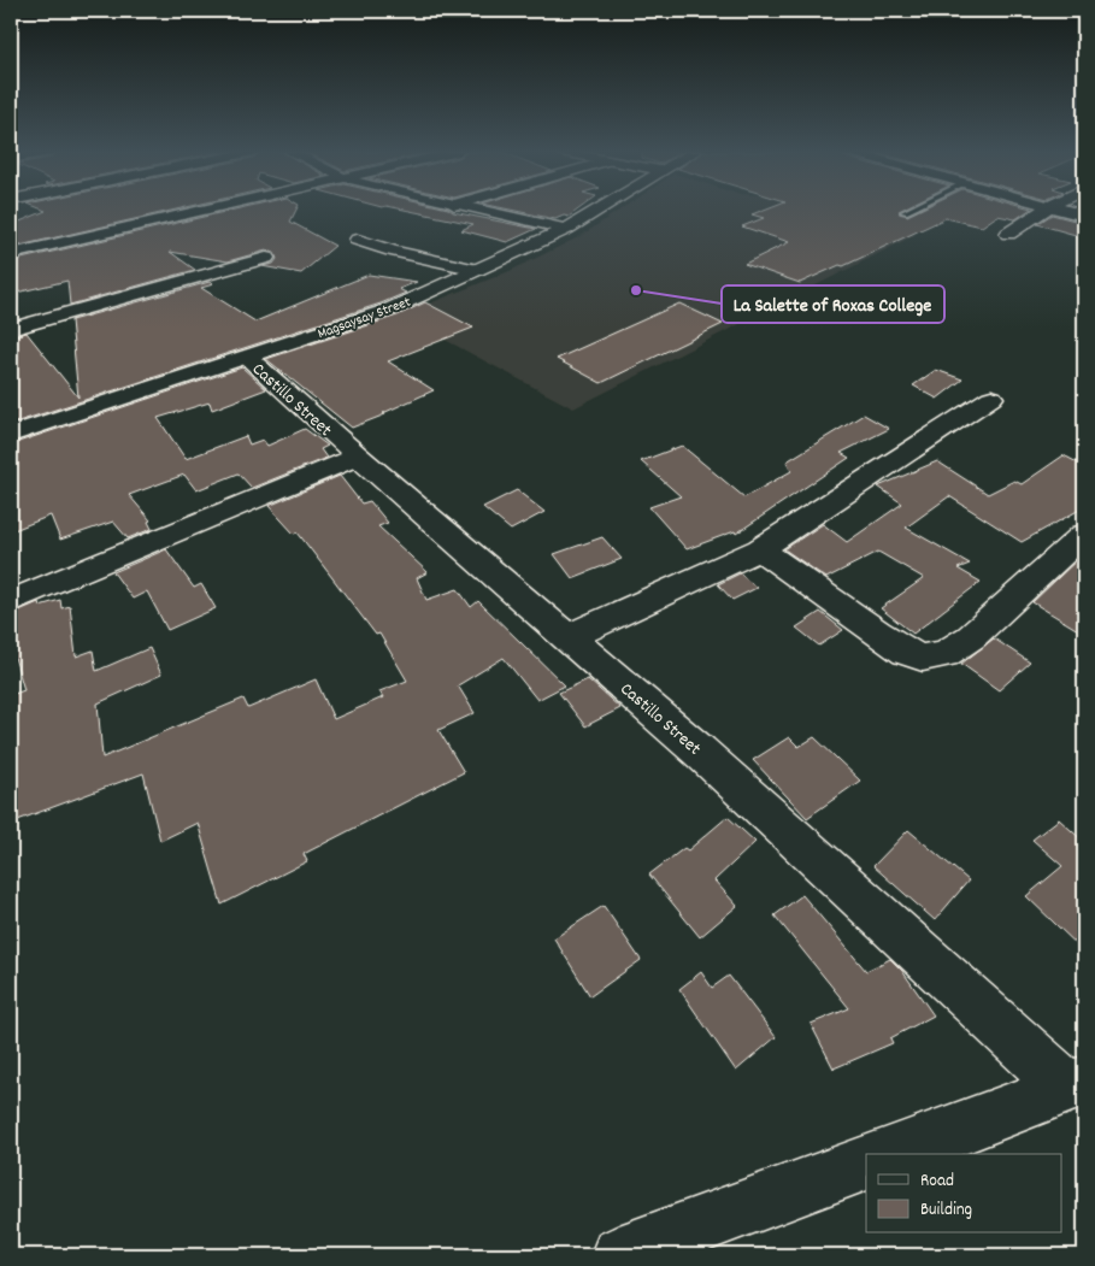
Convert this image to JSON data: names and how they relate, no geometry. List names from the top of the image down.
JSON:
{
  "streets": {
    "street": ["Magsaysay Street", "Castillo Street"]
  },
  "crossings": [
    ["Magsaysay Street", "Castillo Street"]
  ],
  "places": ["La Salette of Roxas College"],
  "legend": ["Road", "Building"]
}
